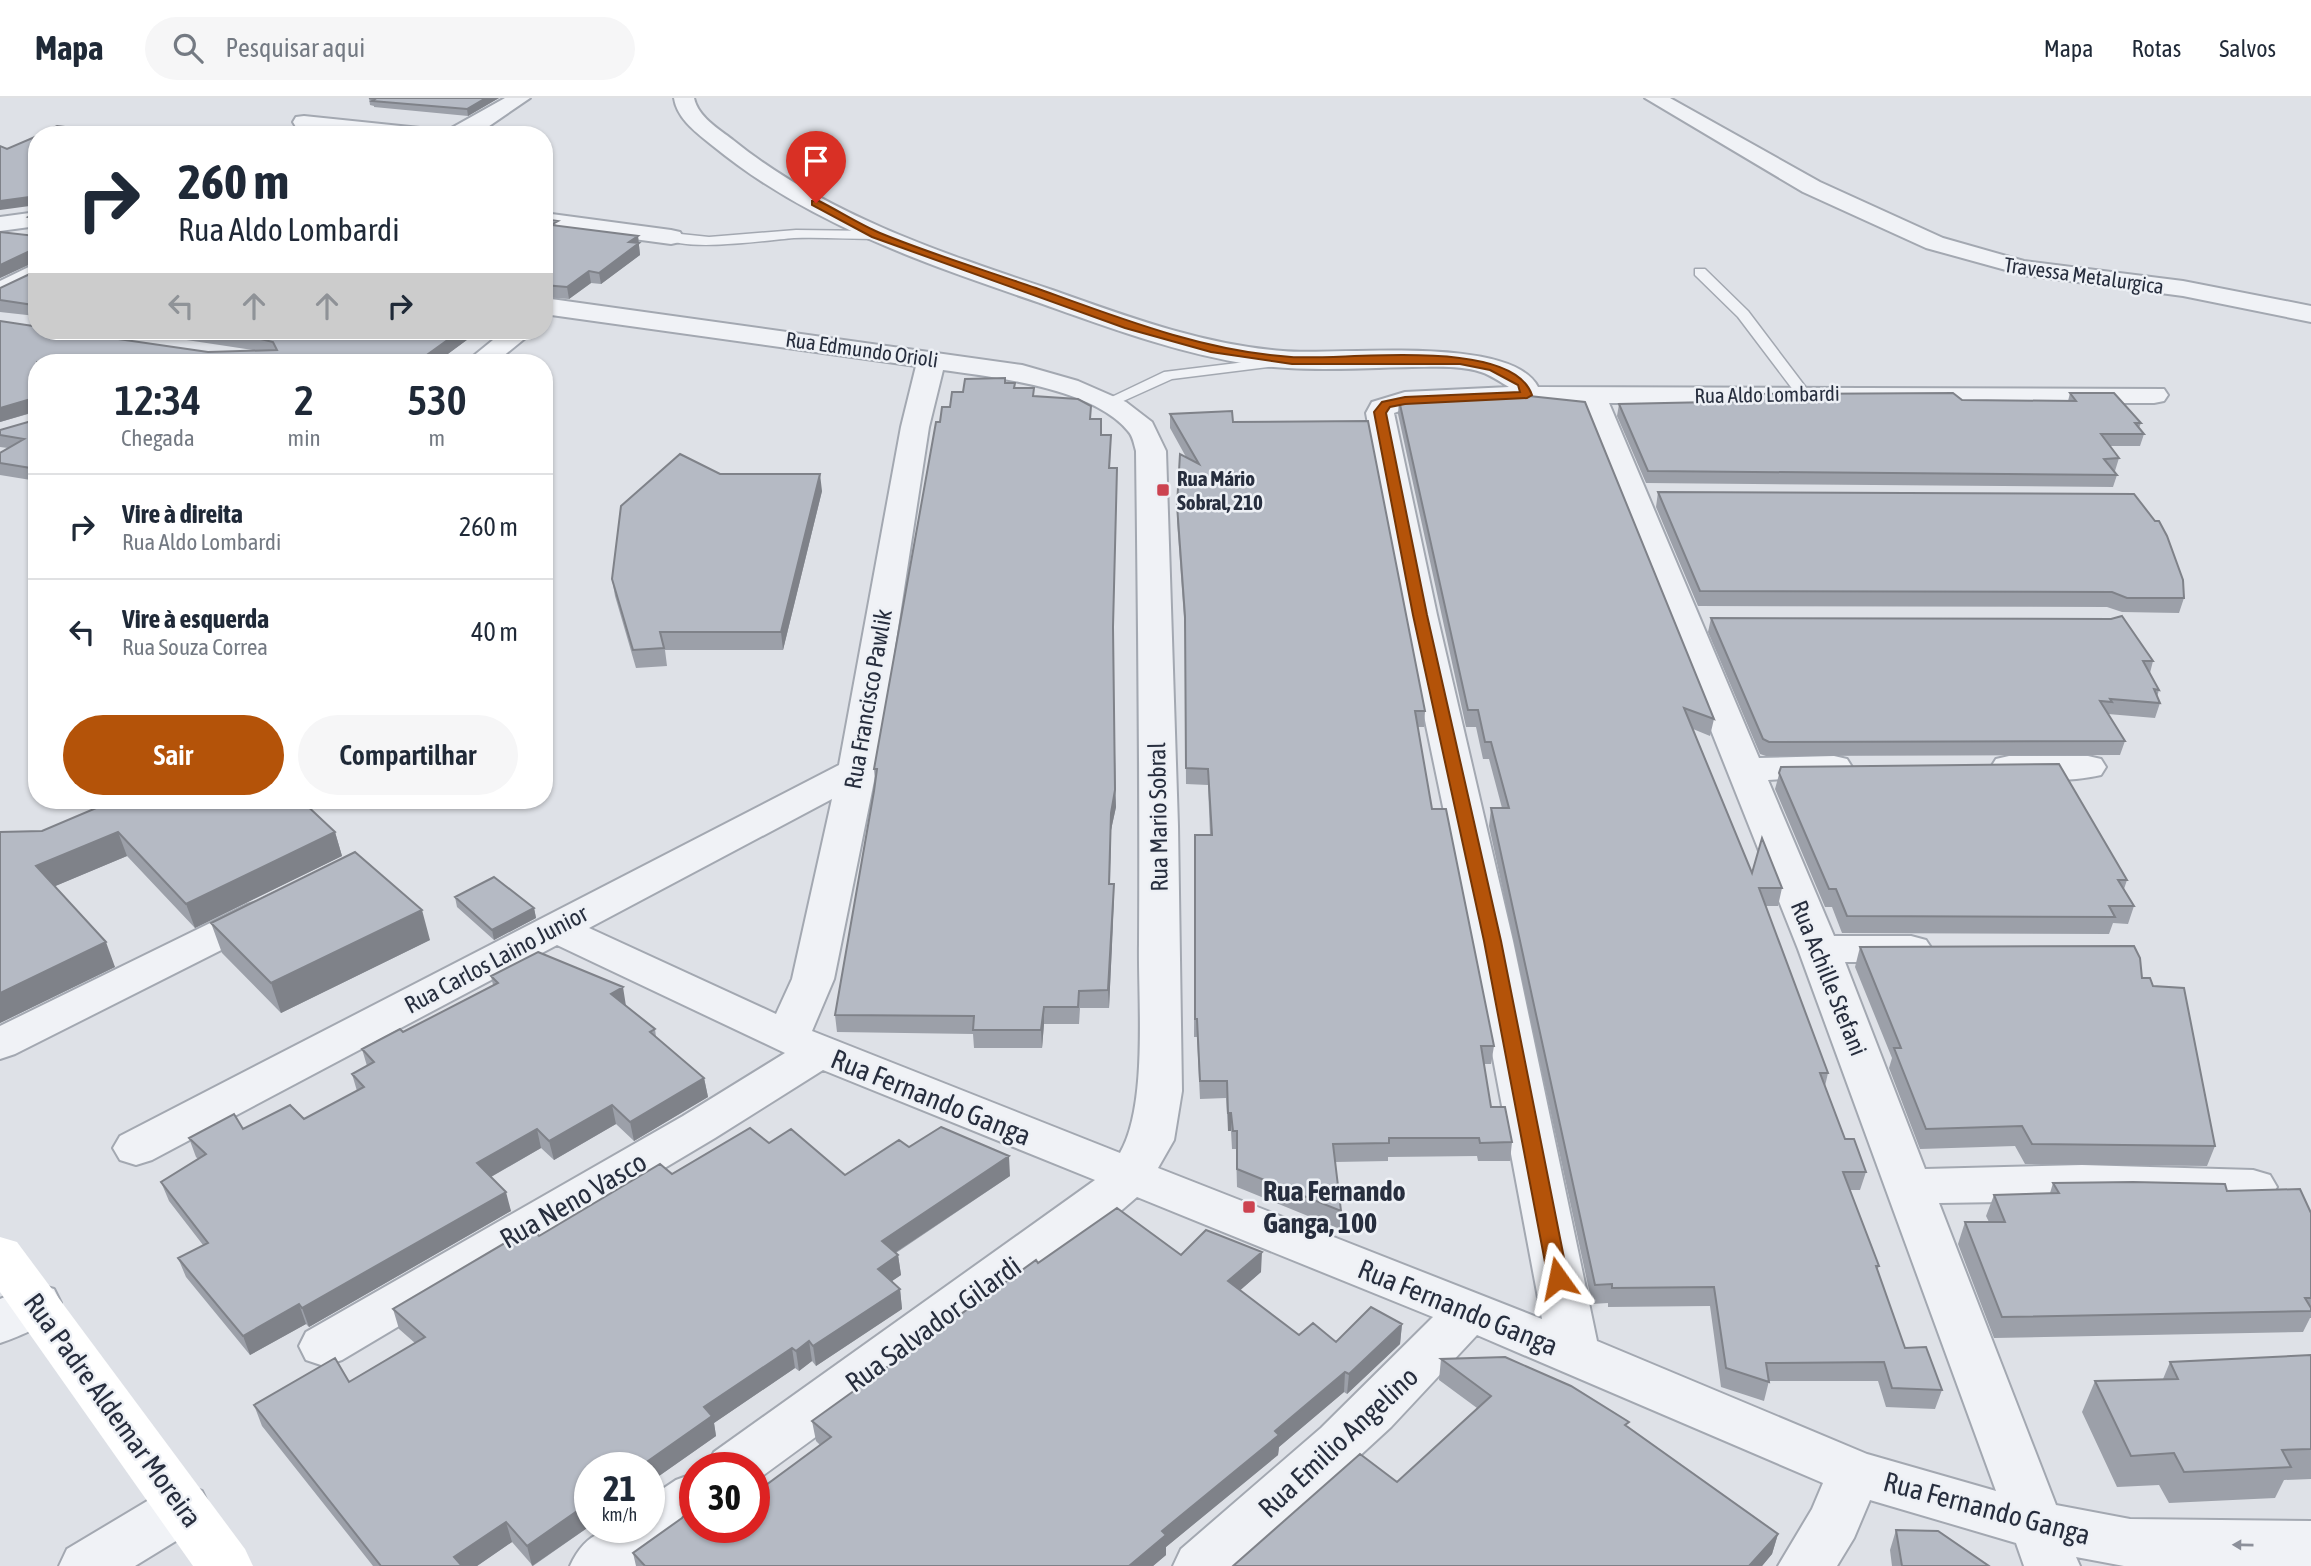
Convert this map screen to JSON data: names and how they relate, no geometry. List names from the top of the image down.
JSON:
{
  "streets": {
    "main road": ["Rua Padre Aldemar Moreira"],
    "street": [
      "Travessa Metalurgica",
      "Rua Edmundo Orioli",
      "Rua Aldo Lombardi",
      "Rua Francisco Pawlik",
      "Rua Mario Sobral",
      "Rua Carlos Laino Junior",
      "Rua Achille Stefani",
      "Rua Fernando Ganga",
      "Rua Neno Vasco",
      "Rua Salvador Gilardi",
      "Rua Emilio Angelino"
    ]
  },
  "crossings": [
    ["Rua Edmundo Orioli", "Rua Francisco Pawlik"],
    ["Rua Edmundo Orioli", "Rua Mario Sobral"],
    ["Rua Aldo Lombardi", "Rua Achille Stefani"],
    ["Rua Aldo Lombardi", "Rua Fernando Ganga"],
    ["Rua Francisco Pawlik", "Rua Carlos Laino Junior"],
    ["Rua Francisco Pawlik", "Rua Fernando Ganga"],
    ["Rua Francisco Pawlik", "Rua Neno Vasco"],
    ["Rua Mario Sobral", "Rua Fernando Ganga"],
    ["Rua Mario Sobral", "Rua Salvador Gilardi"],
    ["Rua Carlos Laino Junior", "Rua Fernando Ganga"],
    ["Rua Achille Stefani", "Rua Fernando Ganga"],
    ["Rua Fernando Ganga", "Rua Neno Vasco"],
    ["Rua Fernando Ganga", "Rua Salvador Gilardi"],
    ["Rua Fernando Ganga", "Rua Emilio Angelino"]
  ],
  "places": {
    "transit": ["Rua Mário Sobral, 210", "Rua Fernando Ganga, 100"]
  },
  "page": {
    "header": "Mapa",
    "search": "Pesquisar aqui",
    "nav": ["Mapa", "Rotas", "Salvos"],
    "turn": ["260 m", "Rua Aldo Lombardi"],
    "eta": [
      "12:34",
      "Chegada",
      "2",
      "min",
      "530",
      "m"
    ],
    "list": [
      {
        "name": "Vire à direita",
        "note": "Rua Aldo Lombardi",
        "value": "260 m"
      },
      {
        "name": "Vire à esquerda",
        "note": "Rua Souza Correa",
        "value": "40 m"
      }
    ],
    "buttons": ["Sair", "Compartilhar"],
    "speed": "21 km/h",
    "limit": "30"
  }
}
